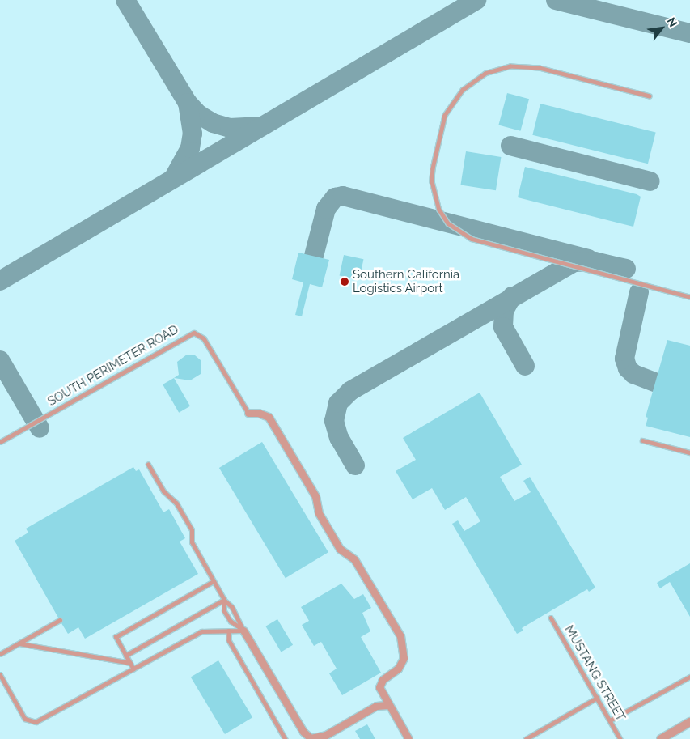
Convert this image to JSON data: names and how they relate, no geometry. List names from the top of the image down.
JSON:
{
  "streets": {
    "lane": ["SOUTH PERIMETER ROAD", "MUSTANG STREET"]
  },
  "places": ["Southern California Logistics Airport"],
  "north": "top right"
}
